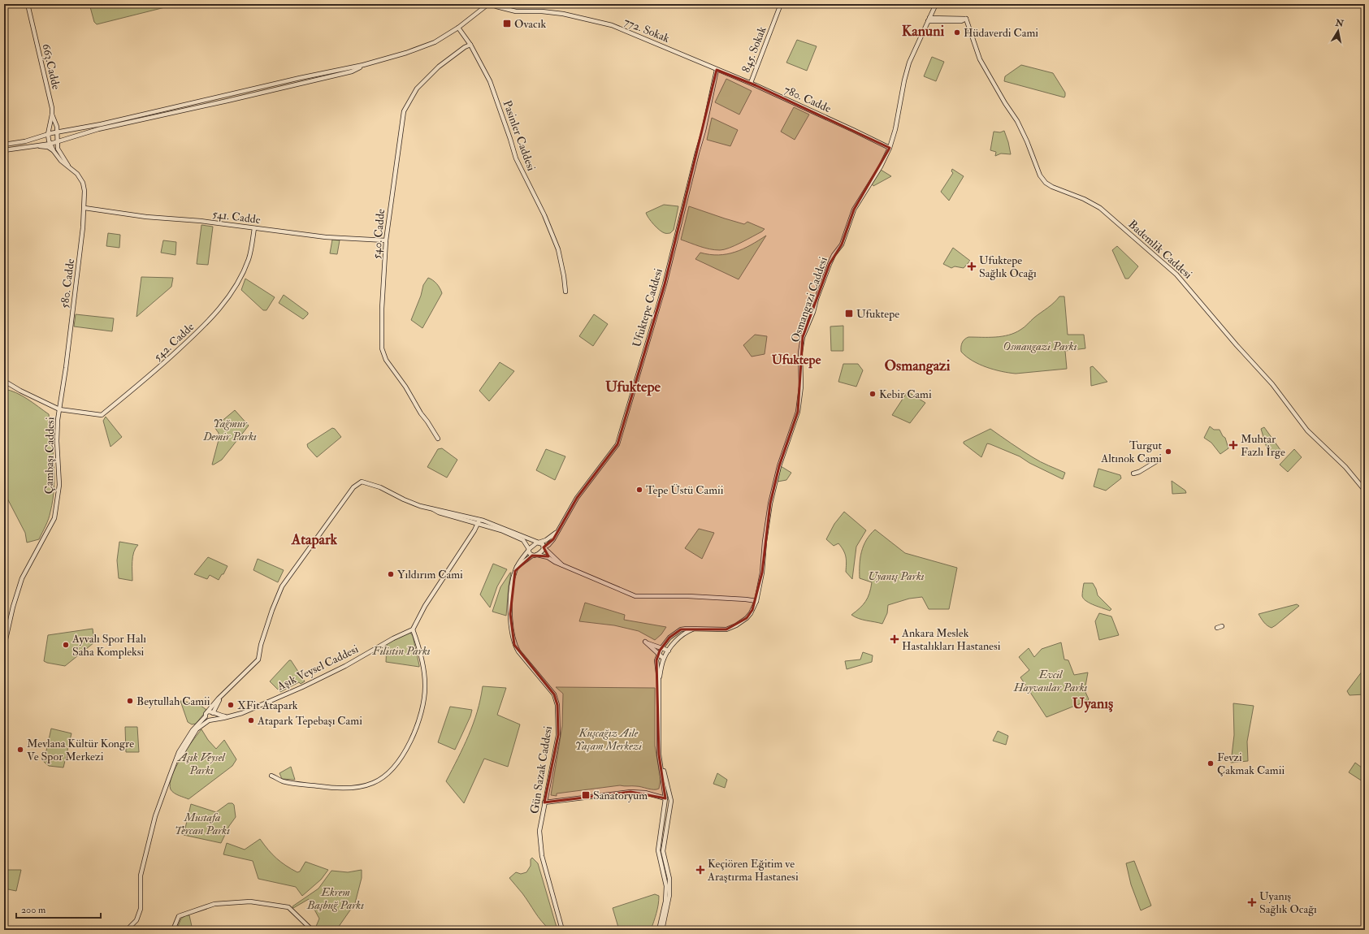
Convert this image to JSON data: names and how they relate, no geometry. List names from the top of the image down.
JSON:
{
  "streets": {
    "street": [
      "772. Sokak",
      "845. Sokak",
      "663.Cadde",
      "780. Cadde",
      "Pasinler Caddesi",
      "541. Cadde",
      "540. Cadde",
      "Bademlik Caddesi",
      "580. Cadde",
      "Osmangazi Caddesi",
      "Ufuktepe Caddesi",
      "542. Cadde",
      "Çambaşı Caddesi",
      "Aşık Veysel Caddesi",
      "Gün Sazak Caddesi"
    ]
  },
  "crossings": [
    ["772. Sokak", "780. Cadde"],
    ["772. Sokak", "Ufuktepe Caddesi"],
    ["845. Sokak", "780. Cadde"],
    ["663.Cadde", "580. Cadde"],
    ["780. Cadde", "Osmangazi Caddesi"],
    ["780. Cadde", "Ufuktepe Caddesi"],
    ["Pasinler Caddesi", "540. Cadde"],
    ["541. Cadde", "540. Cadde"],
    ["541. Cadde", "580. Cadde"],
    ["541. Cadde", "542. Cadde"],
    ["Bademlik Caddesi", "Osmangazi Caddesi"],
    ["580. Cadde", "542. Cadde"],
    ["580. Cadde", "Çambaşı Caddesi"],
    ["Ufuktepe Caddesi", "Gün Sazak Caddesi"],
    ["542. Cadde", "Çambaşı Caddesi"]
  ],
  "districts": [
    "Kanuni",
    "Ufuktepe",
    "Osmangazi",
    "Ufuktepe",
    "Atapark",
    "Uyanış"
  ],
  "parks": [
    "Osmangazi Parkı",
    "Yağmur Demir Parkı",
    "Uyanış Parkı",
    "Filistin Parkı",
    "Evcil Hayvanlar Parkı",
    "Kuşcağız Aile Yaşam Merkezi",
    "Aşık Veysel Parkı",
    "Mustafa Tercan Parkı",
    "Ekrem Başbuğ Parkı"
  ],
  "places": {
    "transit": ["Ovacık", "Ufuktepe", "Sanatoryum"],
    "other": [
      "Hüdaverdi Cami",
      "Kebir Cami",
      "Turgut Altınok Cami",
      "Tepe Üstü Camii",
      "Yıldırım Cami",
      "Ayvalı Spor Halı Saha Kompleksi",
      "Beytullah Camii",
      "XFit Atapark",
      "Atapark Tepebaşı Cami",
      "Mevlana Kültür Kongre Ve Spor Merkezi",
      "Fevzi Çakmak Camii"
    ],
    "health": [
      "Ufuktepe Sağlık Ocağı",
      "Muhtar Fazlı İrge",
      "Ankara Meslek Hastalıkları Hastanesi",
      "Keçiören Eğitim ve Araştırma Hastanesi",
      "Uyanış Sağlık Ocağı"
    ]
  },
  "scale_bar": "200 m",
  "north": "top"
}
